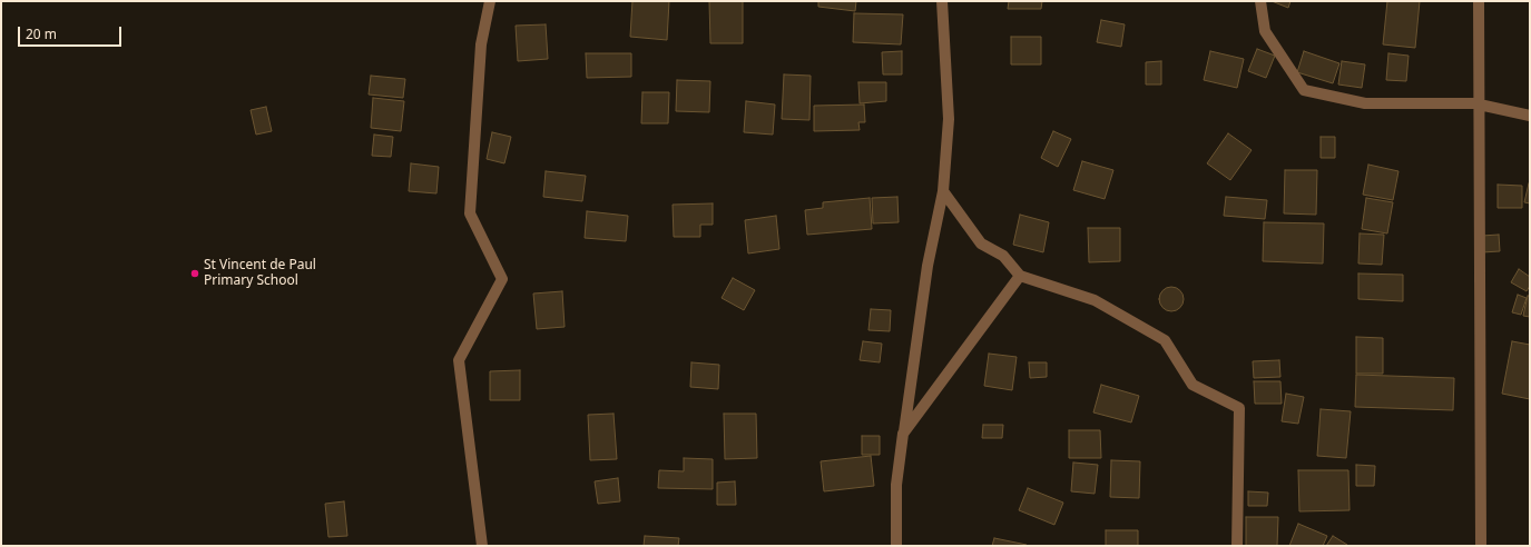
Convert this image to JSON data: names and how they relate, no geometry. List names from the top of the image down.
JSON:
{
  "places": ["St Vincent de Paul Primary School"],
  "scale_bar": "20 m"
}
